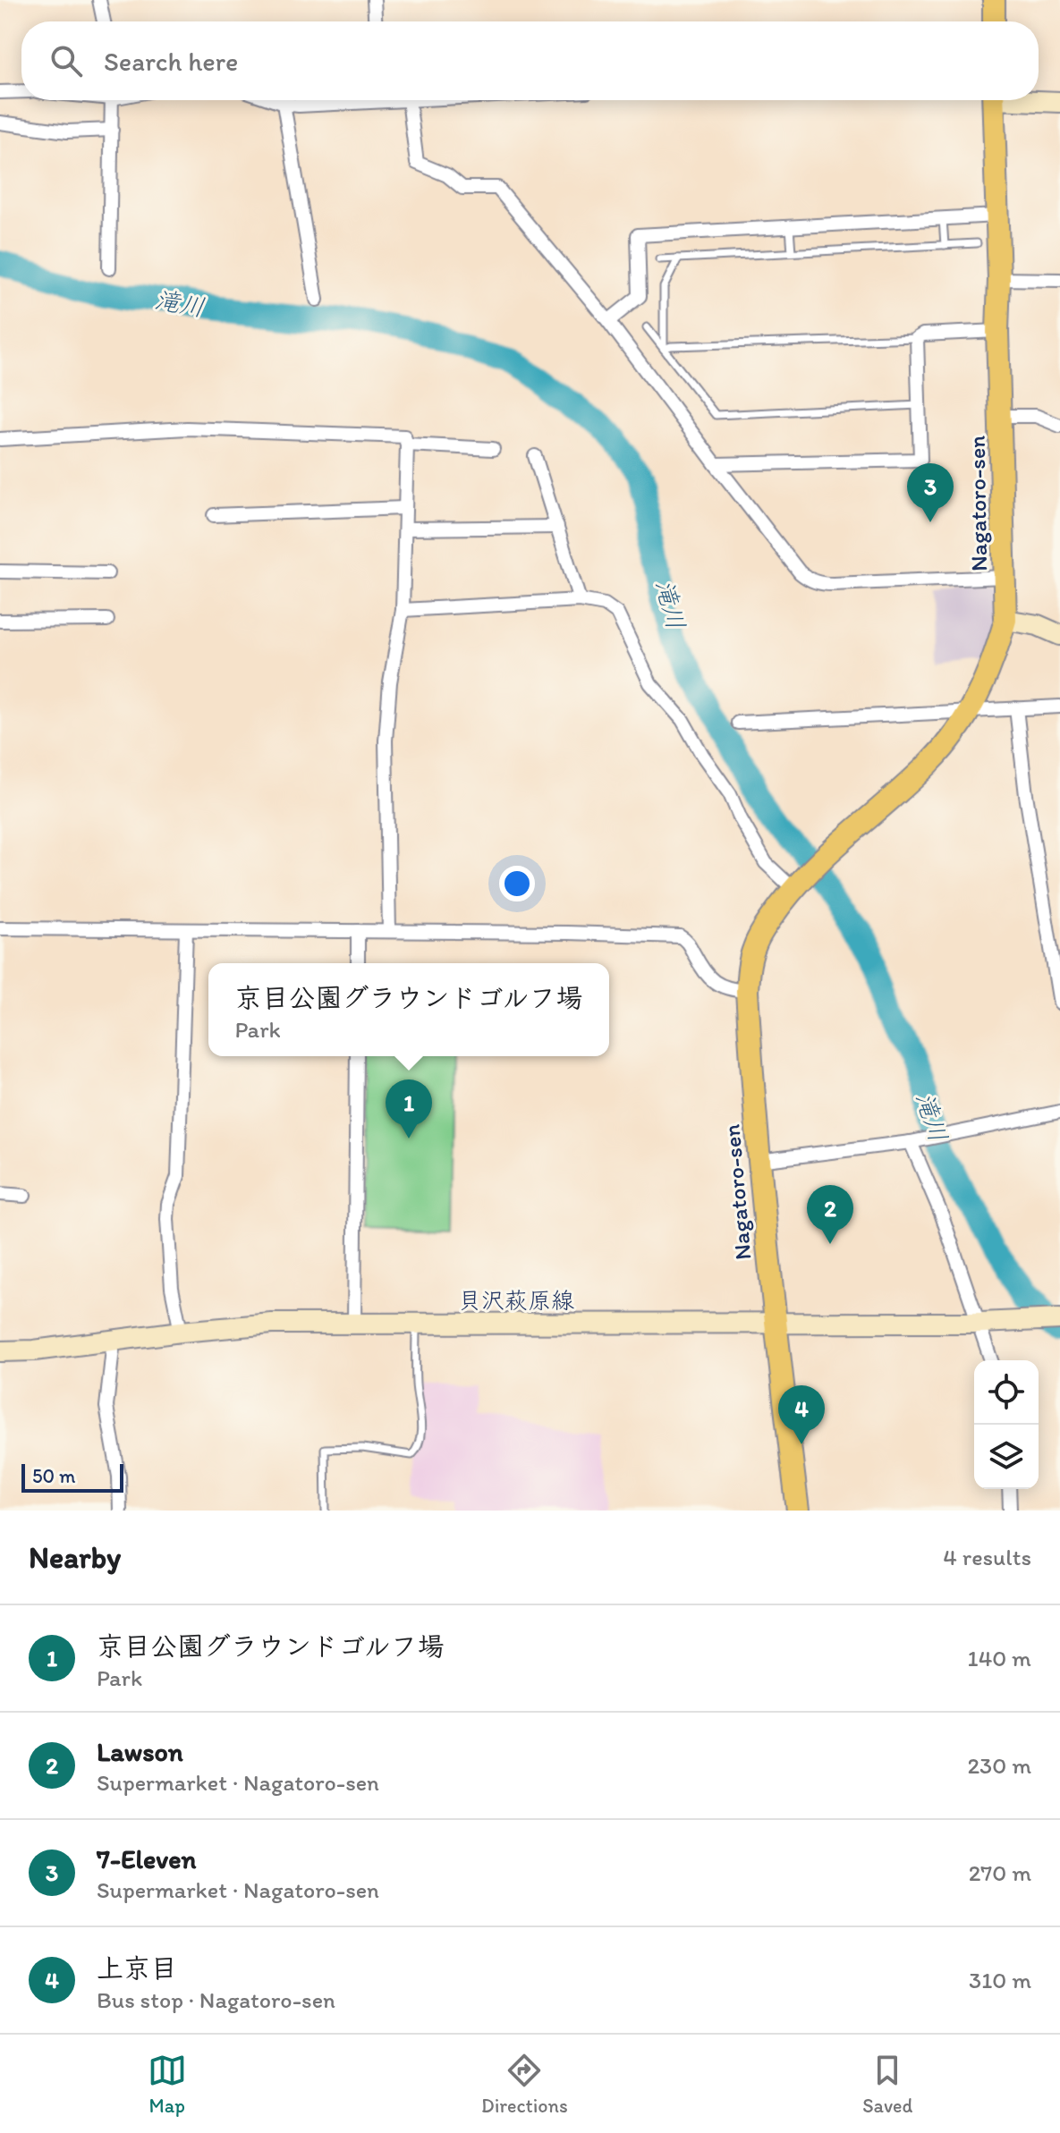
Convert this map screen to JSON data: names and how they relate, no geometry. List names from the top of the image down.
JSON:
{
  "streets": {
    "main road": ["Nagatoro-sen"],
    "street": ["貝沢萩原線"]
  },
  "crossings": [
    ["Nagatoro-sen", "貝沢萩原線"]
  ],
  "water": ["滝川"],
  "scale_bar": "50 m",
  "page": {
    "search": "Search here",
    "pins": [
      "3",
      "1",
      "2",
      "4"
    ],
    "popup": ["京目公園グラウンドゴルフ場", "Park"],
    "scale": "50 m",
    "heading": ["Nearby", "4 results"],
    "list": [
      {
        "mark": "1",
        "name": "京目公園グラウンドゴルフ場",
        "note": "Park",
        "value": "140 m"
      },
      {
        "mark": "2",
        "name": "Lawson",
        "note": "Supermarket · Nagatoro-sen",
        "value": "230 m"
      },
      {
        "mark": "3",
        "name": "7-Eleven",
        "note": "Supermarket · Nagatoro-sen",
        "value": "270 m"
      },
      {
        "mark": "4",
        "name": "上京目",
        "note": "Bus stop · Nagatoro-sen",
        "value": "310 m"
      }
    ],
    "nav": ["Map", "Directions", "Saved"]
  }
}
